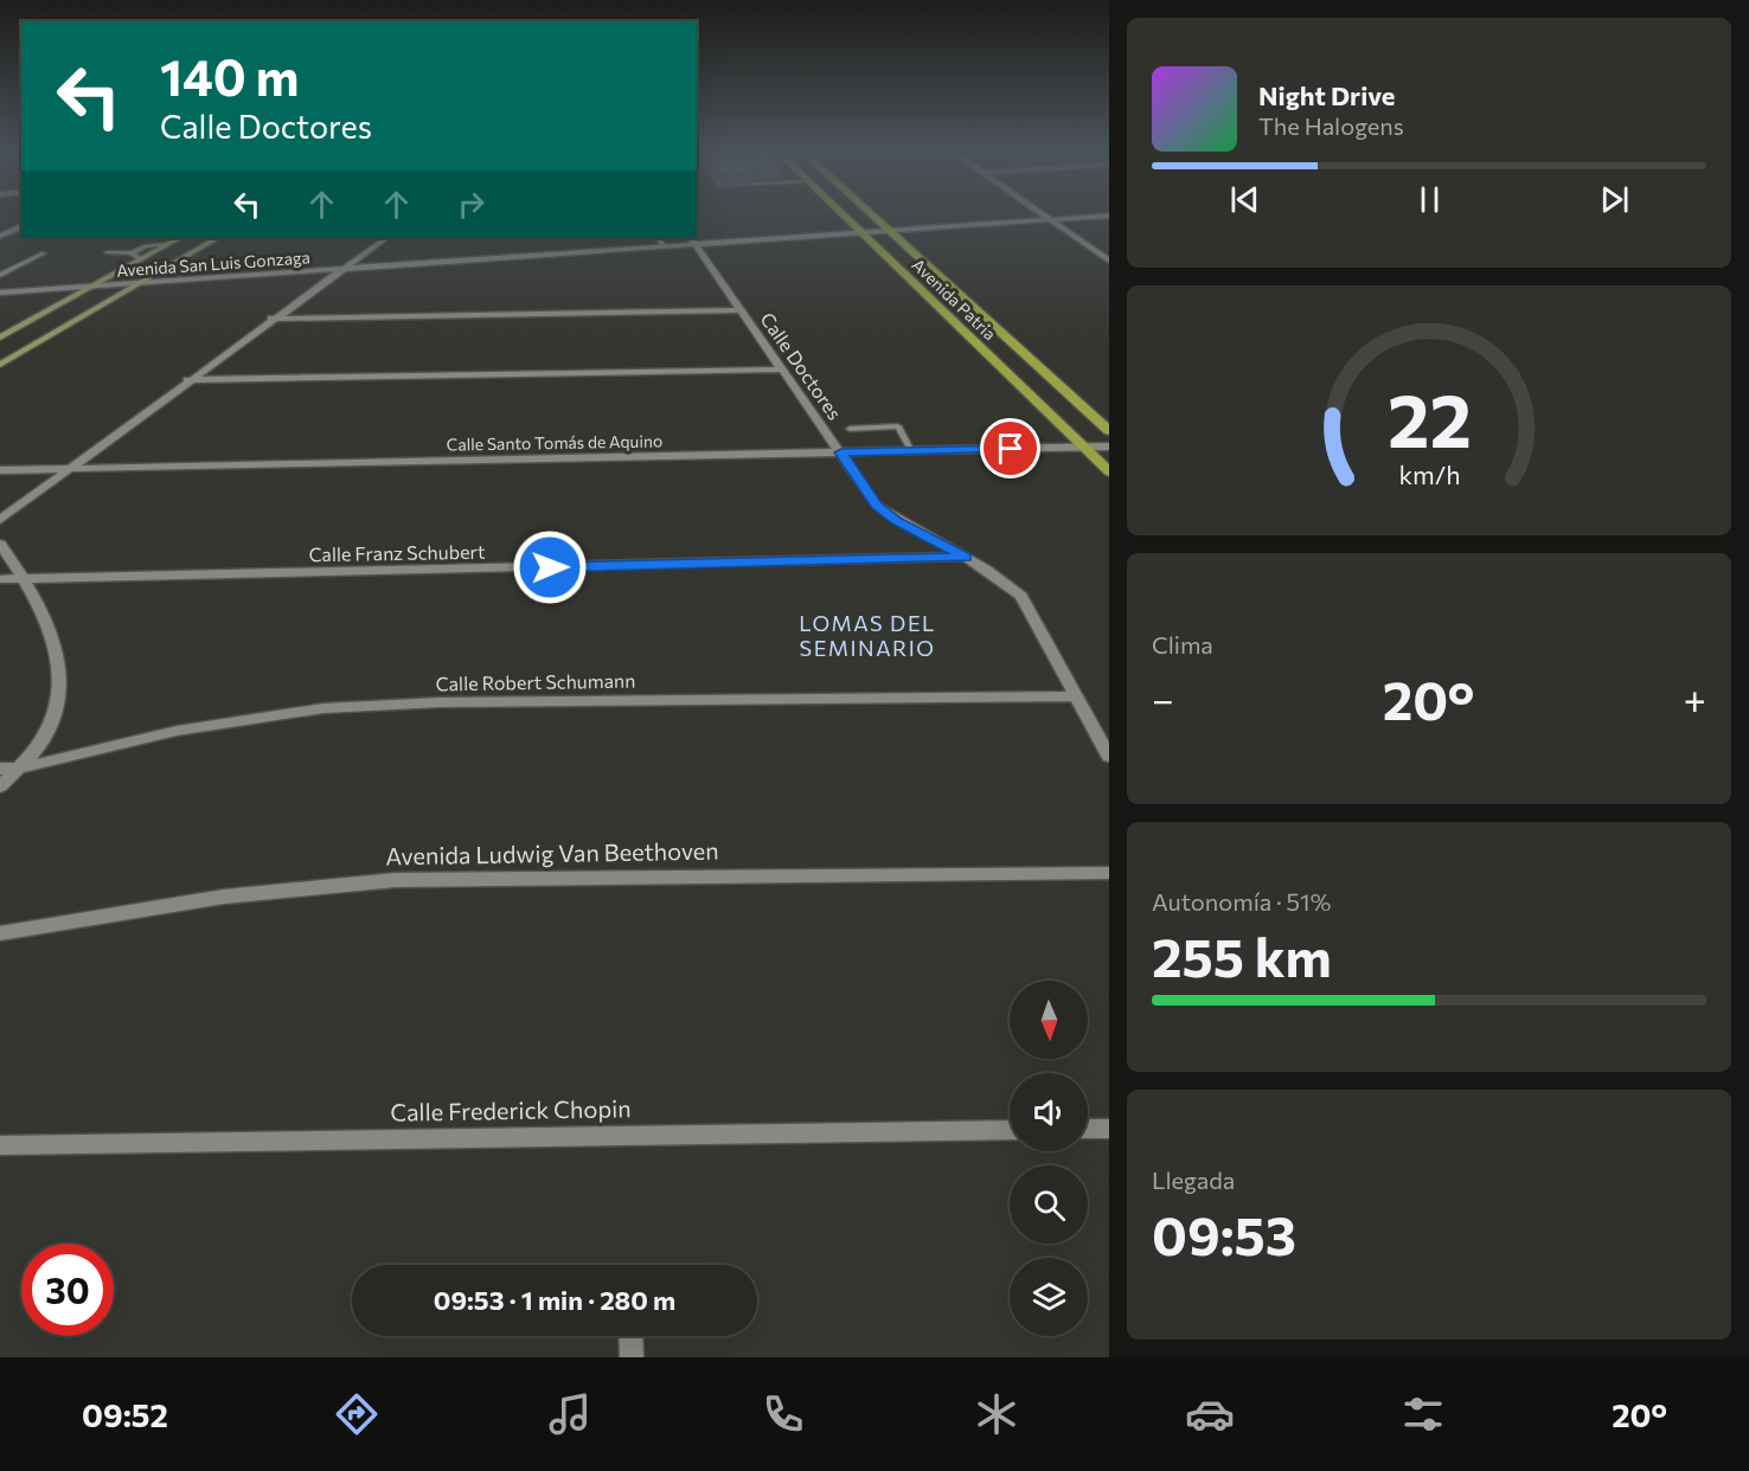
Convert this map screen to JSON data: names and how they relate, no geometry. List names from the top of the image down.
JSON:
{
  "streets": {
    "main road": ["Avenida Patria"],
    "street": [
      "Avenida San Luis Gonzaga",
      "Calle Doctores",
      "Calle Santo Tomás de Aquino",
      "Calle Franz Schubert",
      "Calle Robert Schumann",
      "Avenida Ludwig Van Beethoven",
      "Calle Frederick Chopin"
    ]
  },
  "crossings": [
    ["Avenida San Luis Gonzaga", "Avenida Patria"],
    ["Avenida San Luis Gonzaga", "Calle Doctores"],
    ["Avenida Patria", "Calle Santo Tomás de Aquino"],
    ["Calle Doctores", "Calle Santo Tomás de Aquino"],
    ["Calle Doctores", "Calle Franz Schubert"],
    ["Calle Doctores", "Calle Robert Schumann"]
  ],
  "districts": ["LOMAS DEL SEMINARIO"],
  "north": "bottom",
  "page": {
    "turn": ["140 m", "Calle Doctores"],
    "song": ["Night Drive", "The Halogens"],
    "tile": [
      "Clima",
      ["Autonomía · 51%", "255 km"],
      ["Llegada", "09:53"]
    ],
    "heat": ["−", "20°", "+"],
    "limit": "30",
    "trip": "09:53 · 1 min · 280 m",
    "tabs": ["09:52", "20°"],
    "gauge": ["22", "km/h"]
  }
}
